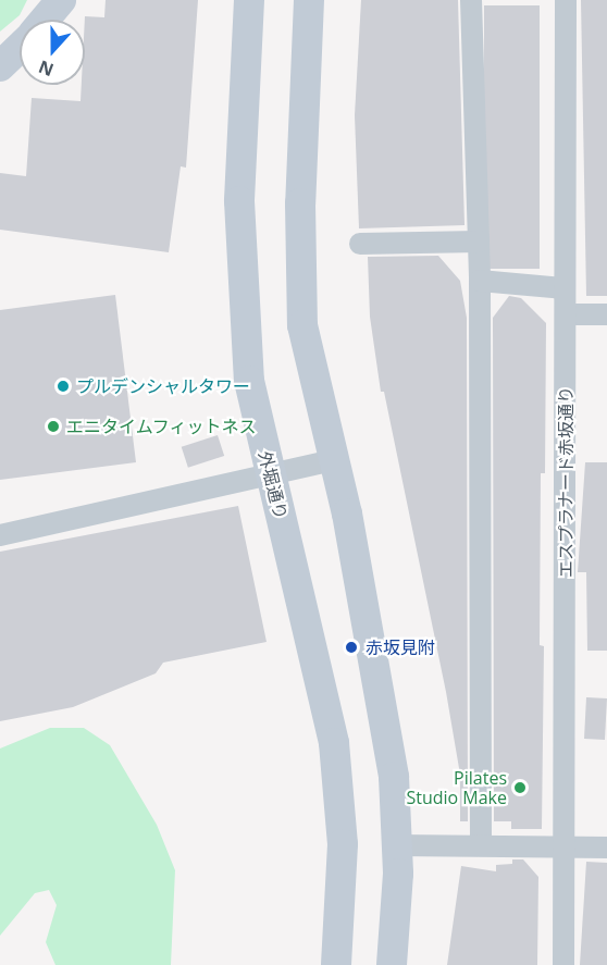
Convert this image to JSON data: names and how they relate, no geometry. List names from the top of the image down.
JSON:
{
  "streets": {
    "main road": ["外堀通り"],
    "street": ["エスプラナード赤坂通り"]
  },
  "places": [
    "プルデンシャルタワー",
    "エニタイムフィットネス",
    "赤坂見附",
    "Pilates Studio Make"
  ],
  "north": "bottom"
}
